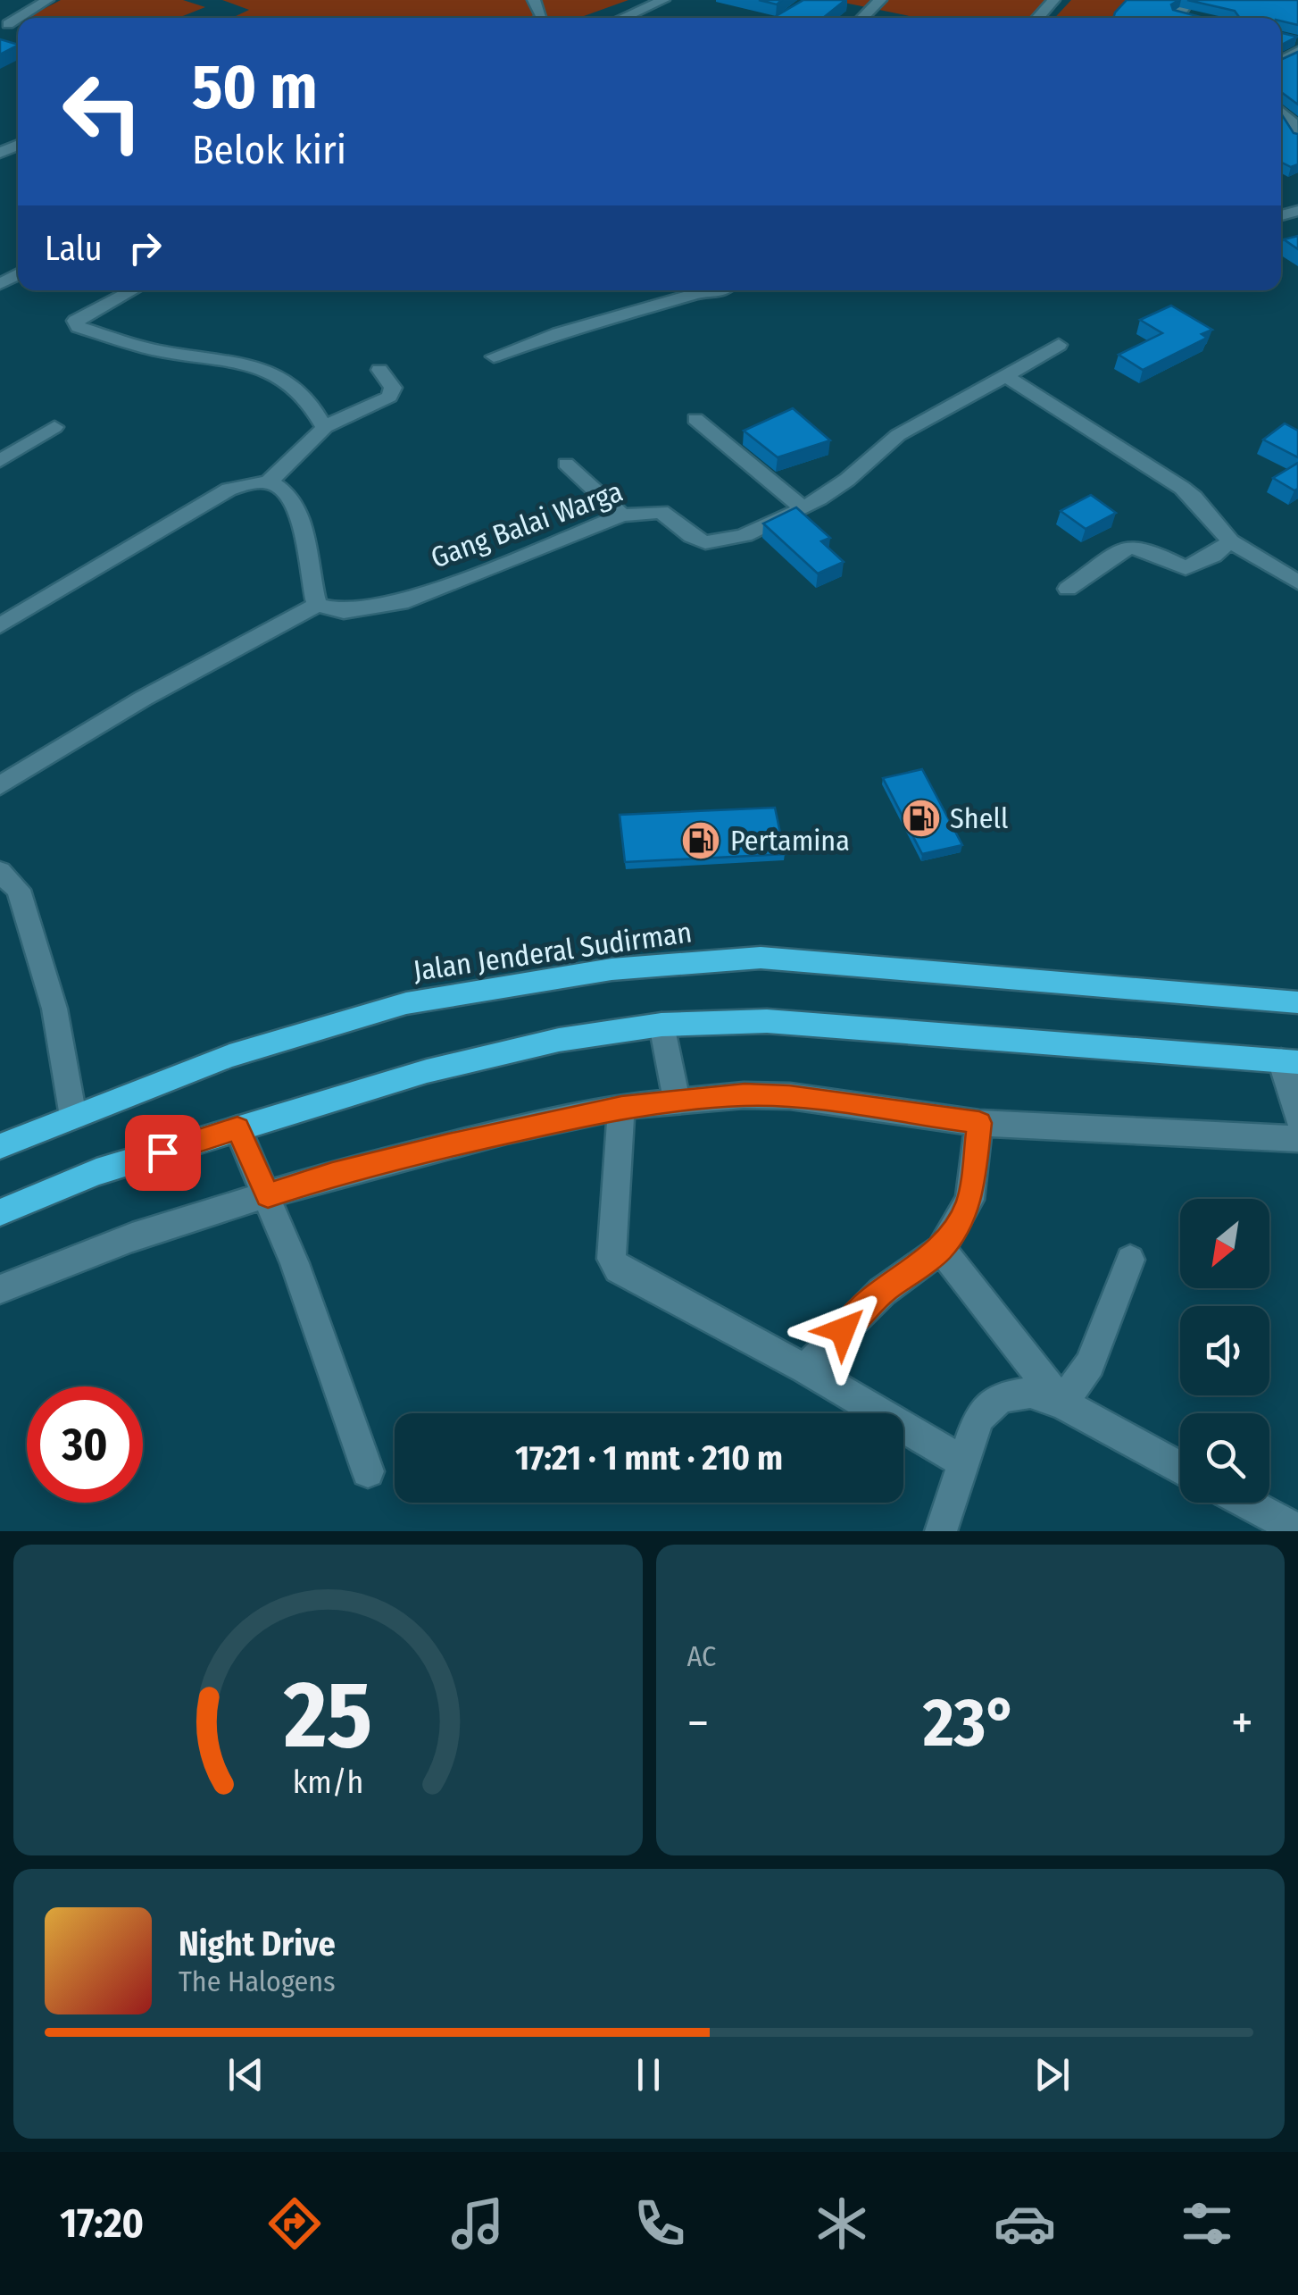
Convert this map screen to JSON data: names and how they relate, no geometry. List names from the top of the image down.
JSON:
{
  "streets": {
    "main road": ["Jalan Jenderal Sudirman"],
    "street": ["Gang Balai Warga"]
  },
  "places": {
    "fuel station": ["Shell", "Pertamina"]
  },
  "north": "bottom left",
  "page": {
    "turn": ["50 m", "Belok kiri"],
    "then": "Lalu",
    "limit": "30",
    "trip": "17:21 · 1 mnt · 210 m",
    "tile": "AC",
    "heat": ["−", "23°", "+"],
    "song": ["Night Drive", "The Halogens"],
    "tabs": "17:20",
    "gauge": ["25", "km/h"]
  }
}
